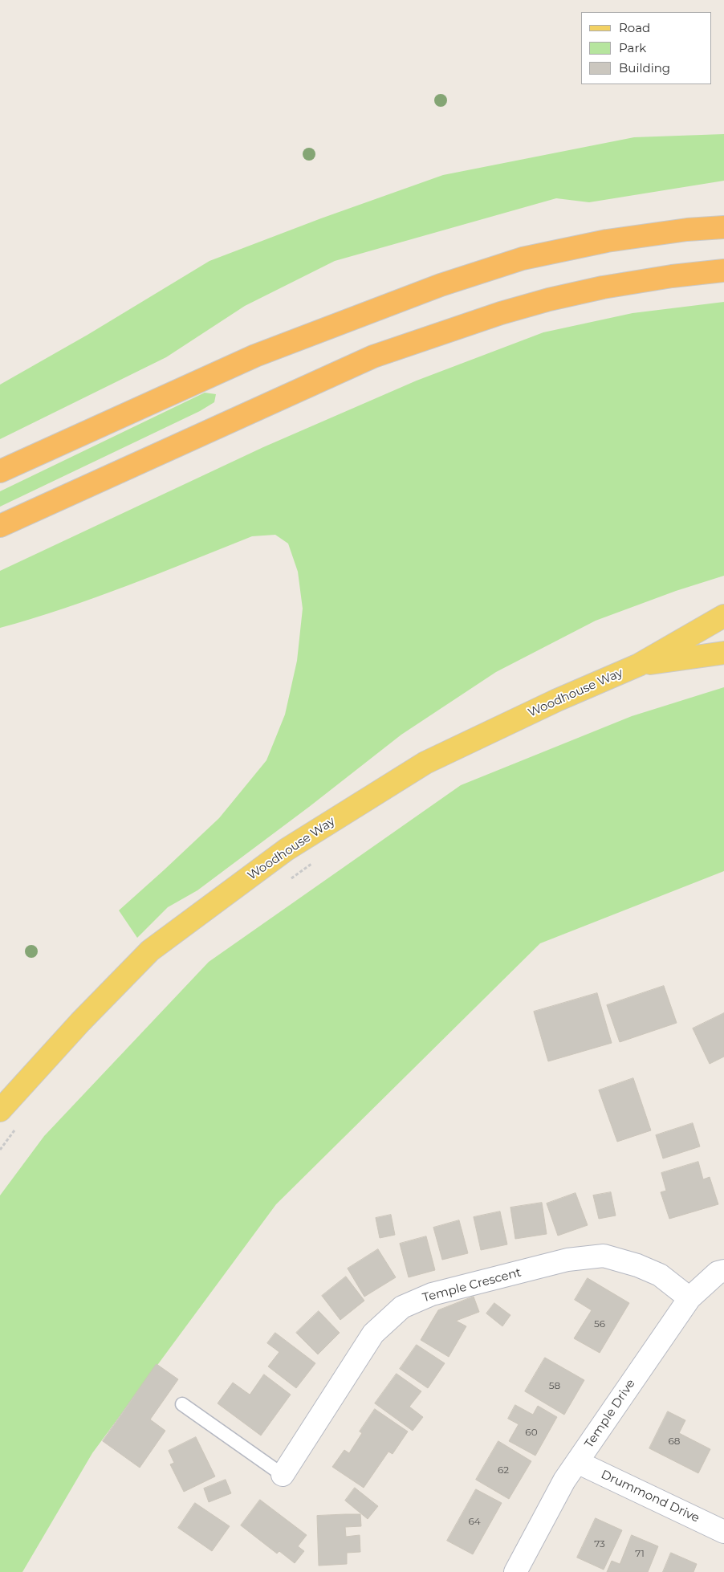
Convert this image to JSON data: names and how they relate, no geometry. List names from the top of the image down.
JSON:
{
  "streets": {
    "main road": ["Woodhouse Way"],
    "street": ["Temple Crescent", "Temple Drive", "Drummond Drive"]
  },
  "crossings": [
    ["Temple Crescent", "Temple Drive"],
    ["Temple Drive", "Drummond Drive"]
  ],
  "house_numbers": [
    "56",
    "58",
    "60",
    "68",
    "62",
    "64",
    "73",
    "71"
  ],
  "legend": ["Road", "Park", "Building"]
}
